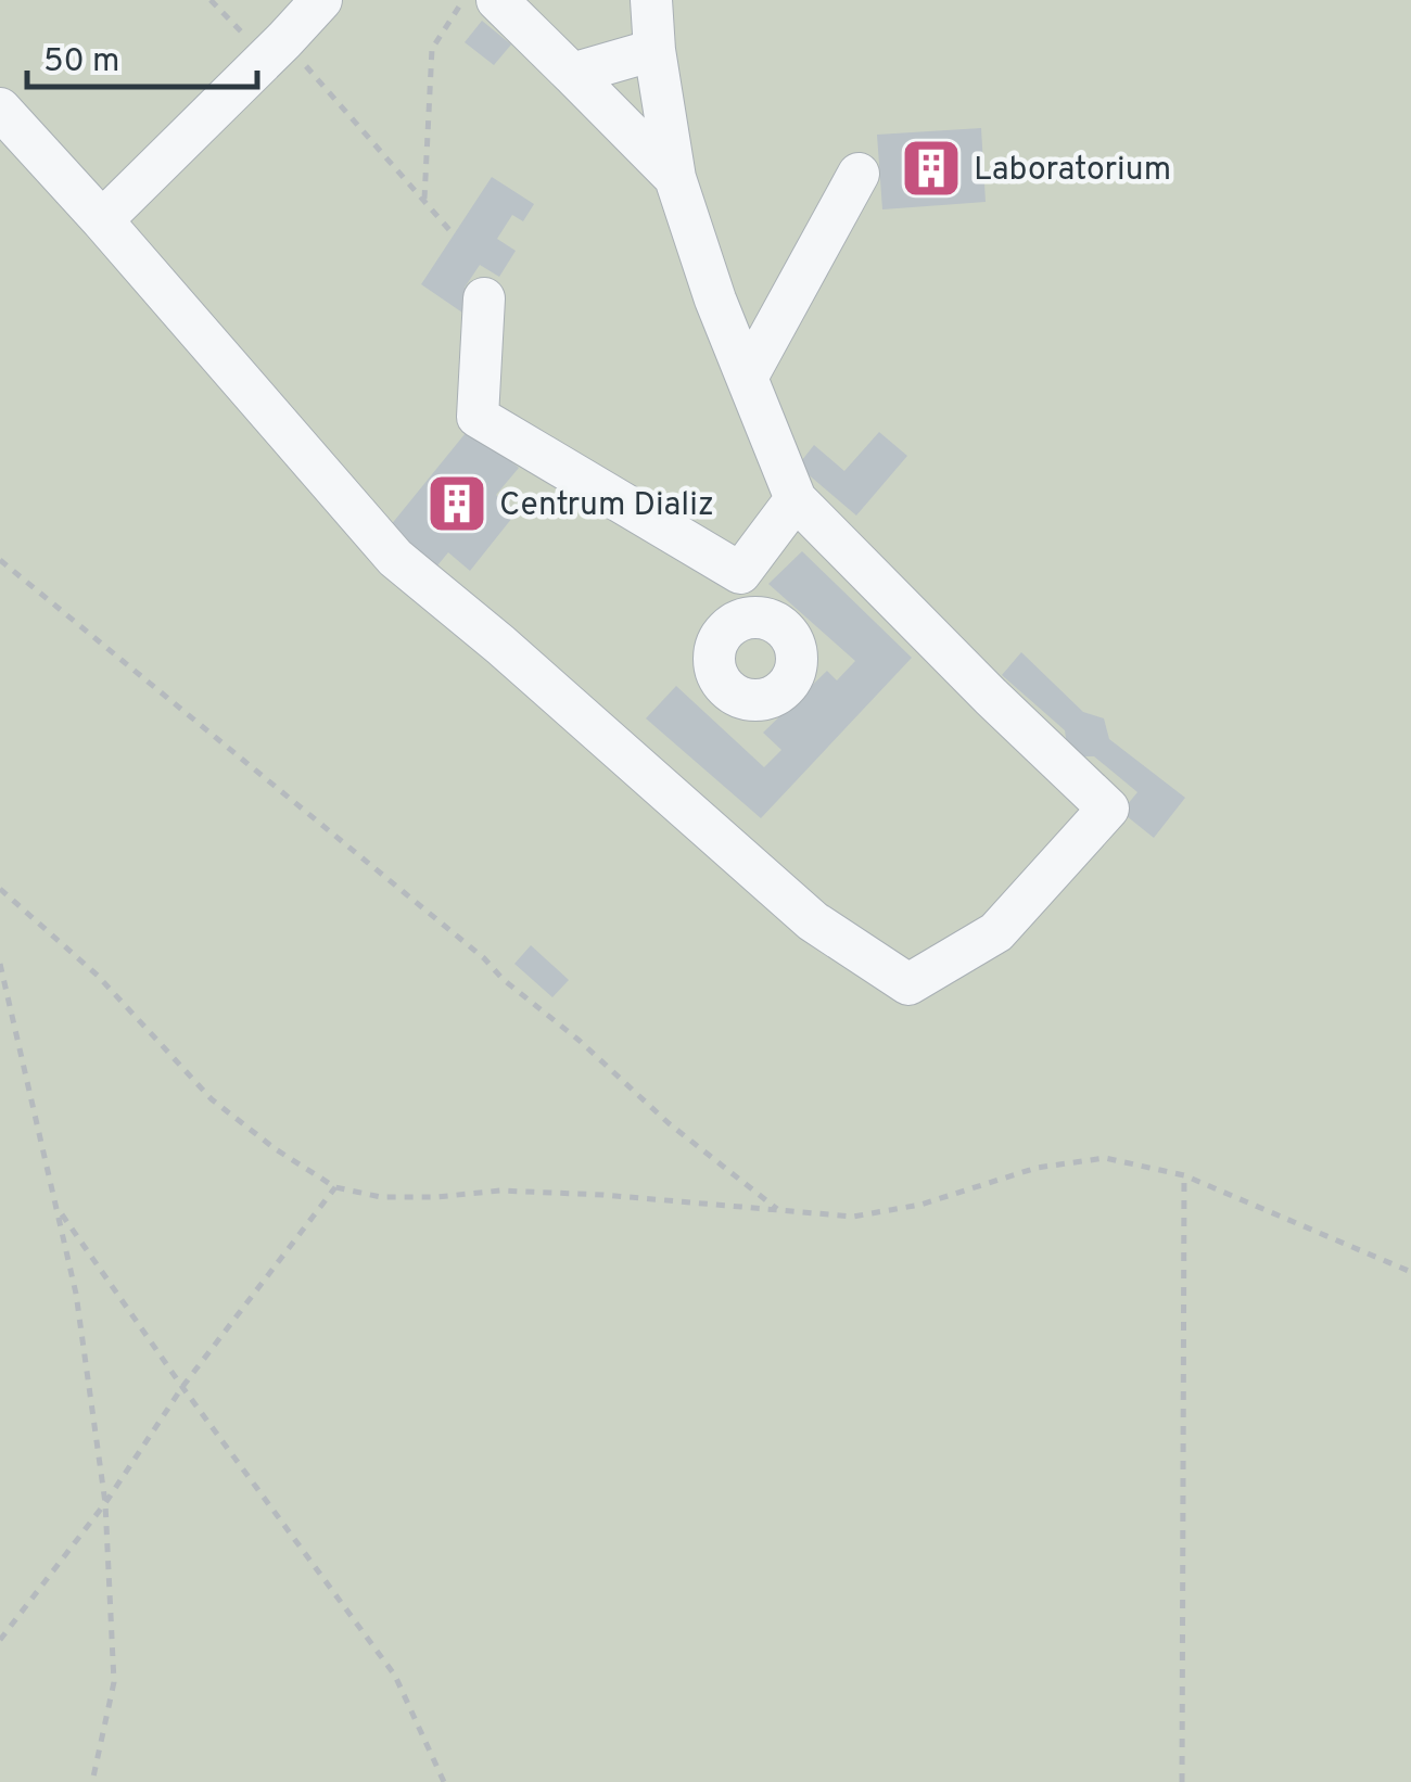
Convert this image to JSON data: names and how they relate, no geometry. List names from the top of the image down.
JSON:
{
  "places": {
    "building": ["Laboratorium", "Centrum Dializ"]
  },
  "scale_bar": "50 m"
}
